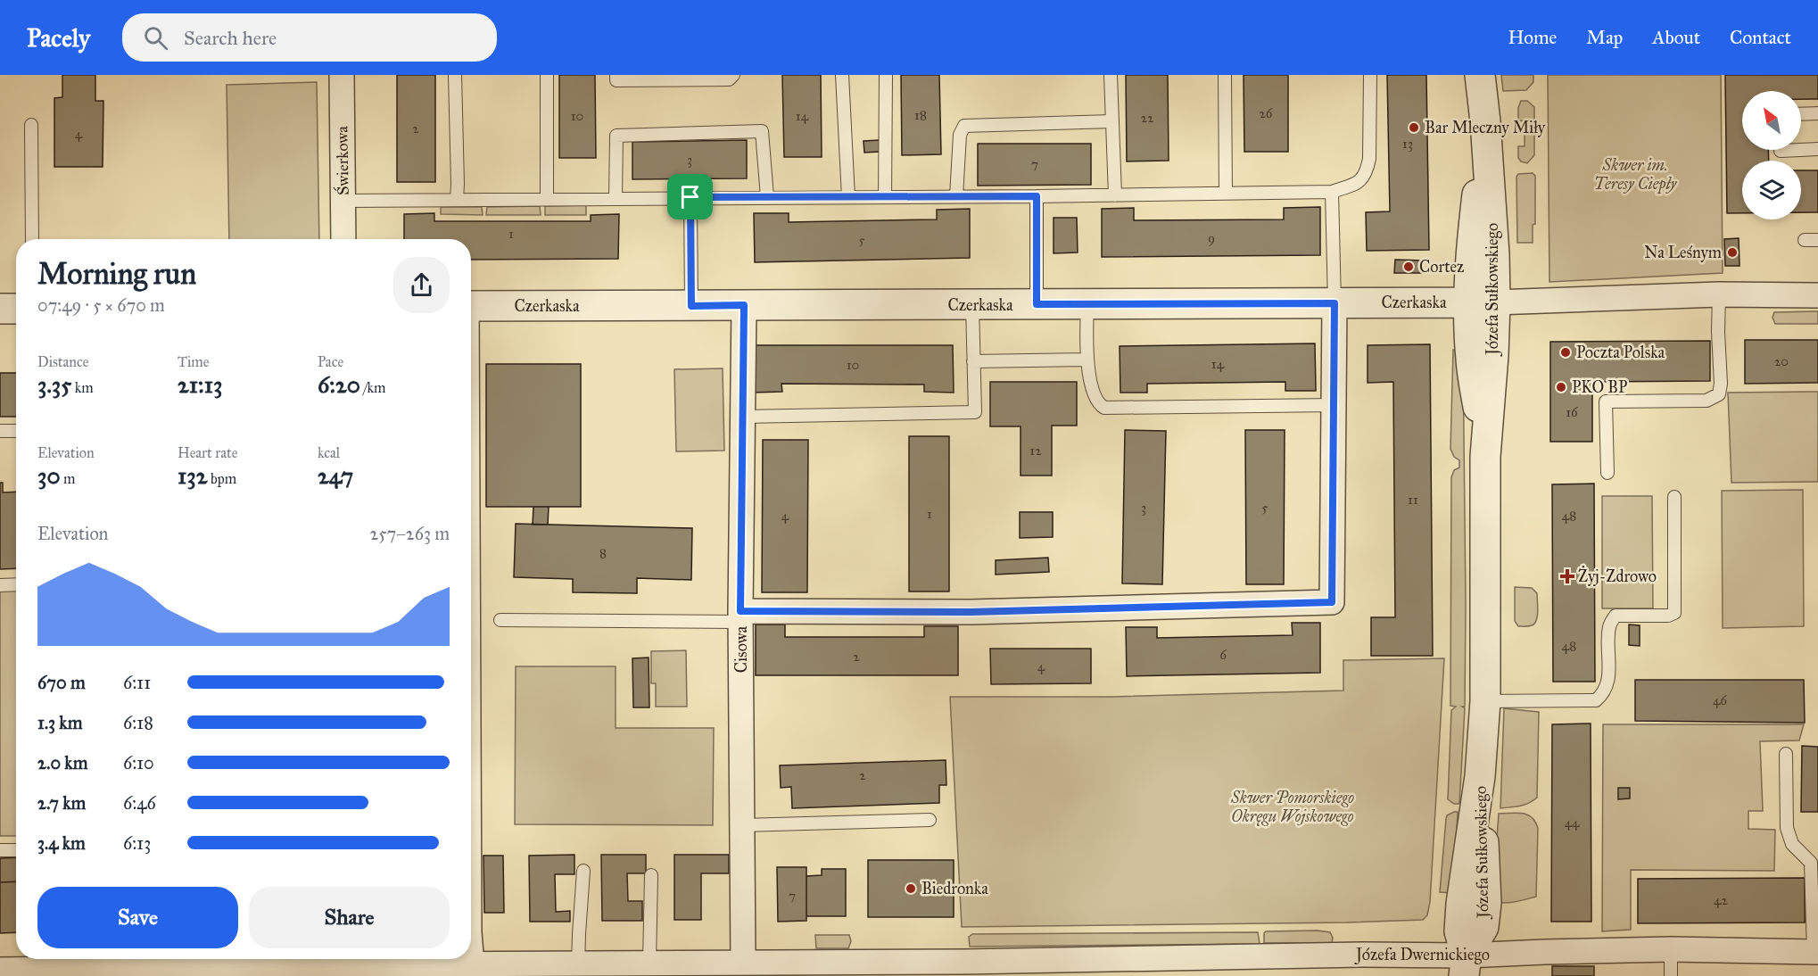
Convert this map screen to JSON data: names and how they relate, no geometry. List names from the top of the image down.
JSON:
{
  "streets": {
    "street": [
      "Świerkowa",
      "Józefa Sułkowskiego",
      "Czerkaska",
      "Cisowa",
      "Józefa Dwernickiego"
    ]
  },
  "crossings": [
    ["Józefa Sułkowskiego", "Czerkaska"],
    ["Józefa Sułkowskiego", "Józefa Dwernickiego"],
    ["Czerkaska", "Cisowa"],
    ["Cisowa", "Józefa Dwernickiego"]
  ],
  "parks": ["Skwer im. Teresy Ciepły", "Skwer Pomorskiego Okręgu Wojskowego"],
  "places": {
    "other": [
      "Bar Mleczny Miły",
      "Na Leśnym",
      "Cortez",
      "Poczta Polska",
      "PKO BP",
      "Biedronka"
    ],
    "health": ["Żyj-Zdrowo"]
  },
  "house_numbers": [
    "26",
    "18",
    "10",
    "14",
    "22",
    "2",
    "4",
    "13",
    "3",
    "7",
    "1",
    "9",
    "5",
    "20",
    "14",
    "10",
    "16",
    "12",
    "11",
    "3",
    "5",
    "1",
    "4",
    "48",
    "8",
    "48",
    "6",
    "2",
    "4",
    "46",
    "2",
    "44",
    "7",
    "42"
  ],
  "north": "top left",
  "page": {
    "header": "Pacely",
    "search": "Search here",
    "nav": [
      "Home",
      "Map",
      "About",
      "Contact"
    ],
    "heading": ["Morning run", "07:49 · 5 × 670 m"],
    "stats": [
      ["Distance", "3.35 km"],
      ["Time", "21:13"],
      ["Pace", "6:20 /km"],
      ["Elevation", "30 m"],
      ["Heart rate", "132 bpm"],
      ["kcal", "247"]
    ],
    "chart": ["Elevation", "257–263 m"],
    "list": [
      {
        "name": "670 m",
        "note": "6:11"
      },
      {
        "name": "1.3 km",
        "note": "6:18"
      },
      {
        "name": "2.0 km",
        "note": "6:10"
      },
      {
        "name": "2.7 km",
        "note": "6:46"
      },
      {
        "name": "3.4 km",
        "note": "6:13"
      }
    ],
    "buttons": ["Save", "Share"]
  }
}
